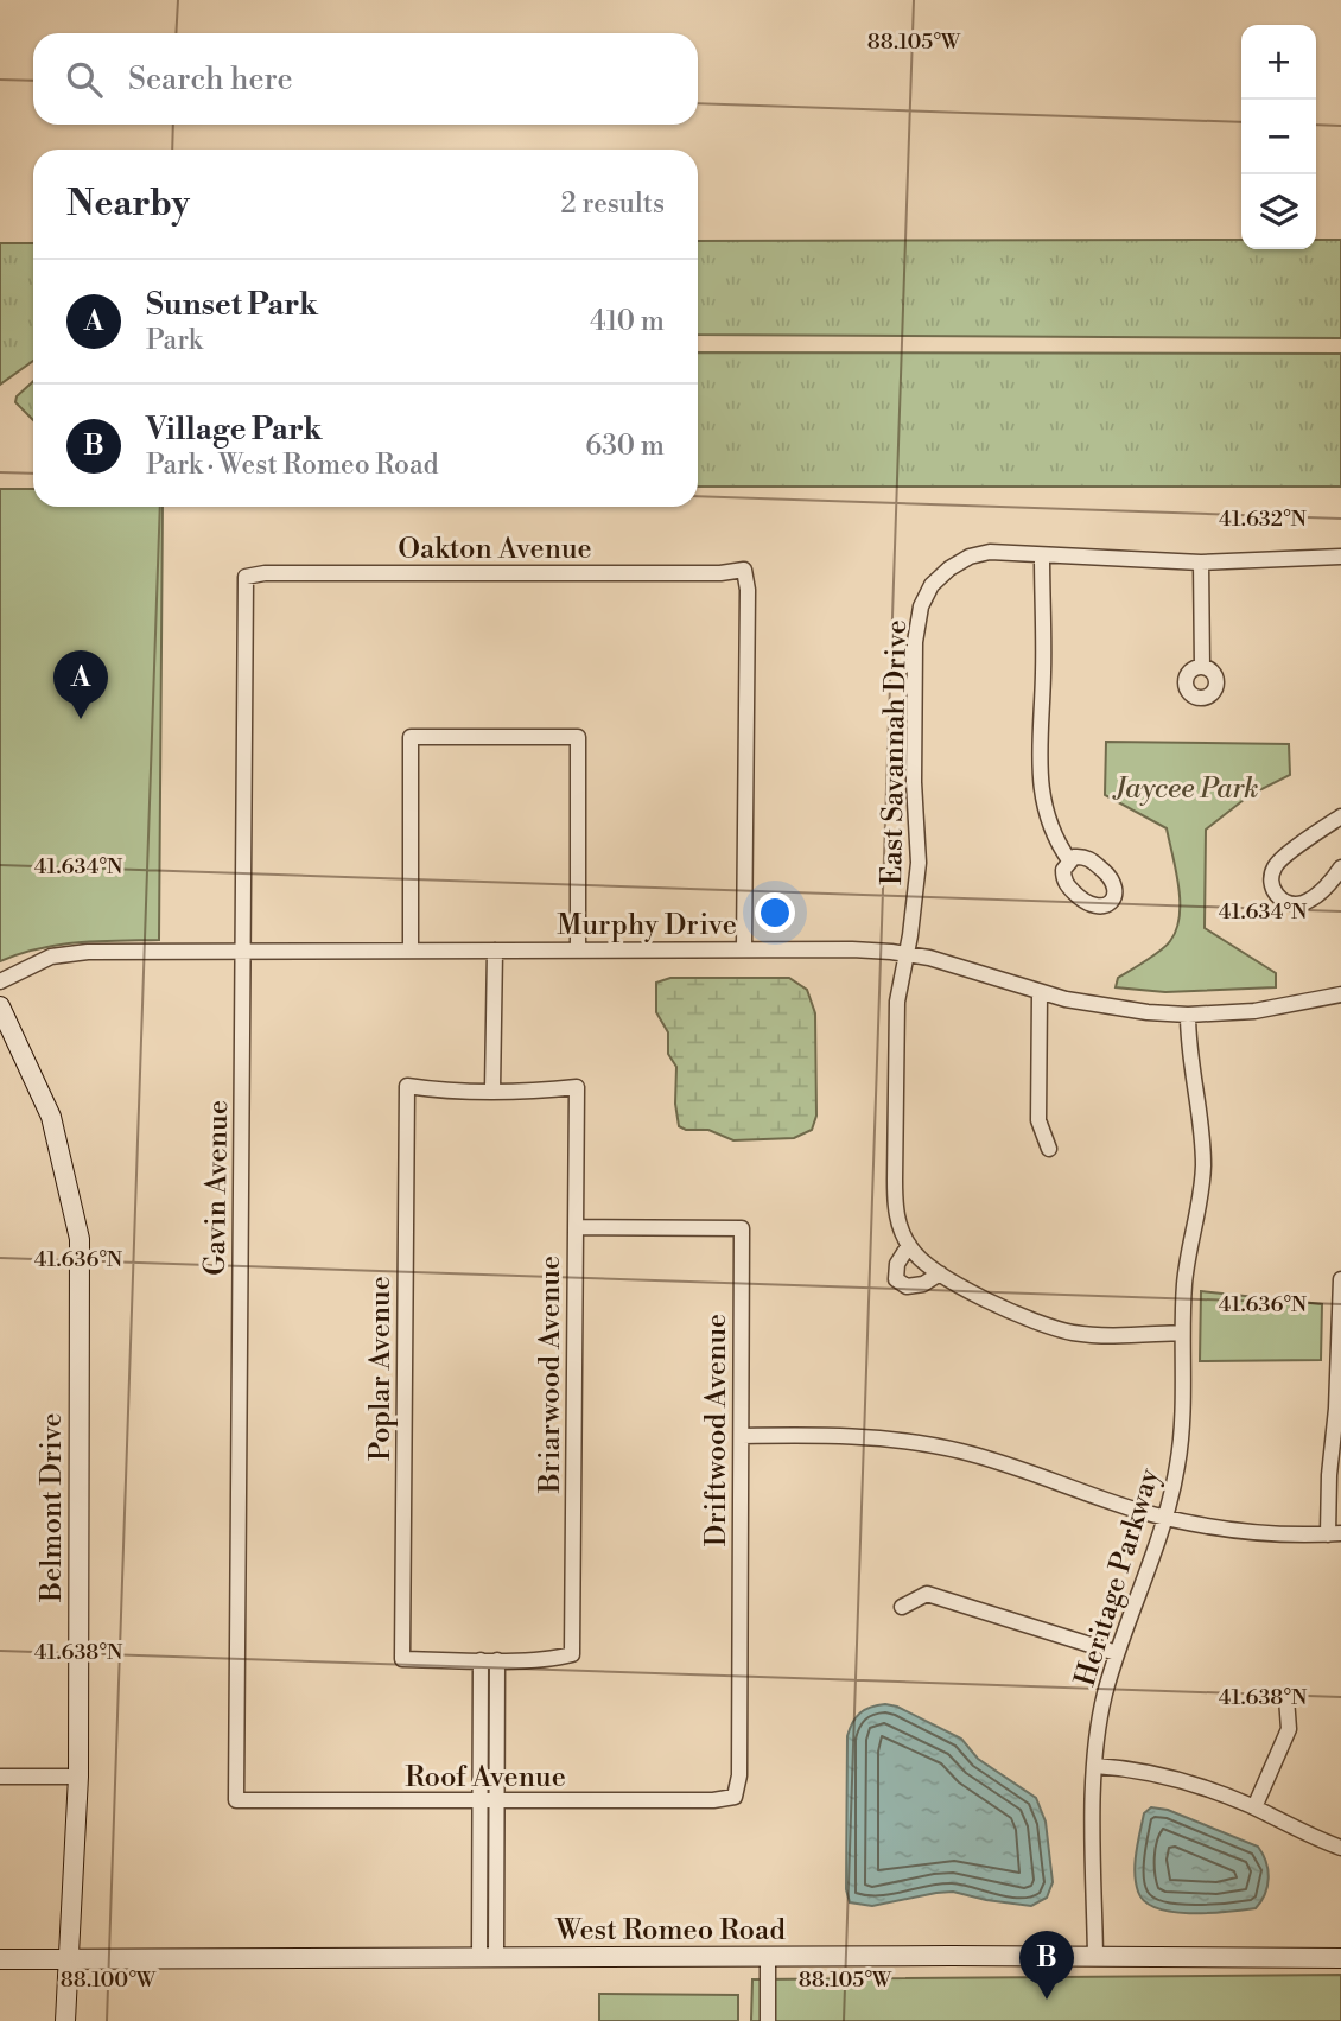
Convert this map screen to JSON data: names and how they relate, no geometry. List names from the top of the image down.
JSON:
{
  "streets": {
    "main road": ["Belmont Drive", "West Romeo Road"],
    "street": [
      "Oakton Avenue",
      "East Savannah Drive",
      "Murphy Drive",
      "Gavin Avenue",
      "Poplar Avenue",
      "Briarwood Avenue",
      "Driftwood Avenue",
      "Heritage Parkway",
      "Roof Avenue"
    ]
  },
  "crossings": [
    ["Oakton Avenue", "Murphy Drive"],
    ["Oakton Avenue", "Gavin Avenue"],
    ["East Savannah Drive", "Murphy Drive"],
    ["Murphy Drive", "Gavin Avenue"],
    ["Murphy Drive", "Heritage Parkway"],
    ["Gavin Avenue", "Roof Avenue"],
    ["Poplar Avenue", "Briarwood Avenue"],
    ["Briarwood Avenue", "Driftwood Avenue"],
    ["Driftwood Avenue", "Roof Avenue"],
    ["Belmont Drive", "West Romeo Road"],
    ["Heritage Parkway", "West Romeo Road"]
  ],
  "parks": ["Jaycee Park"],
  "page": {
    "map_buttons": ["+", "−"],
    "search": "Search here",
    "heading": ["Nearby", "2 results"],
    "list": [
      {
        "mark": "A",
        "name": "Sunset Park",
        "note": "Park",
        "value": "410 m"
      },
      {
        "mark": "B",
        "name": "Village Park",
        "note": "Park · West Romeo Road",
        "value": "630 m"
      }
    ],
    "pins": ["A", "B"]
  },
  "coordinates": [
    "88.105°W",
    "41.632°N",
    "41.634°N",
    "41.636°N",
    "41.638°N",
    "88.100°W"
  ]
}
